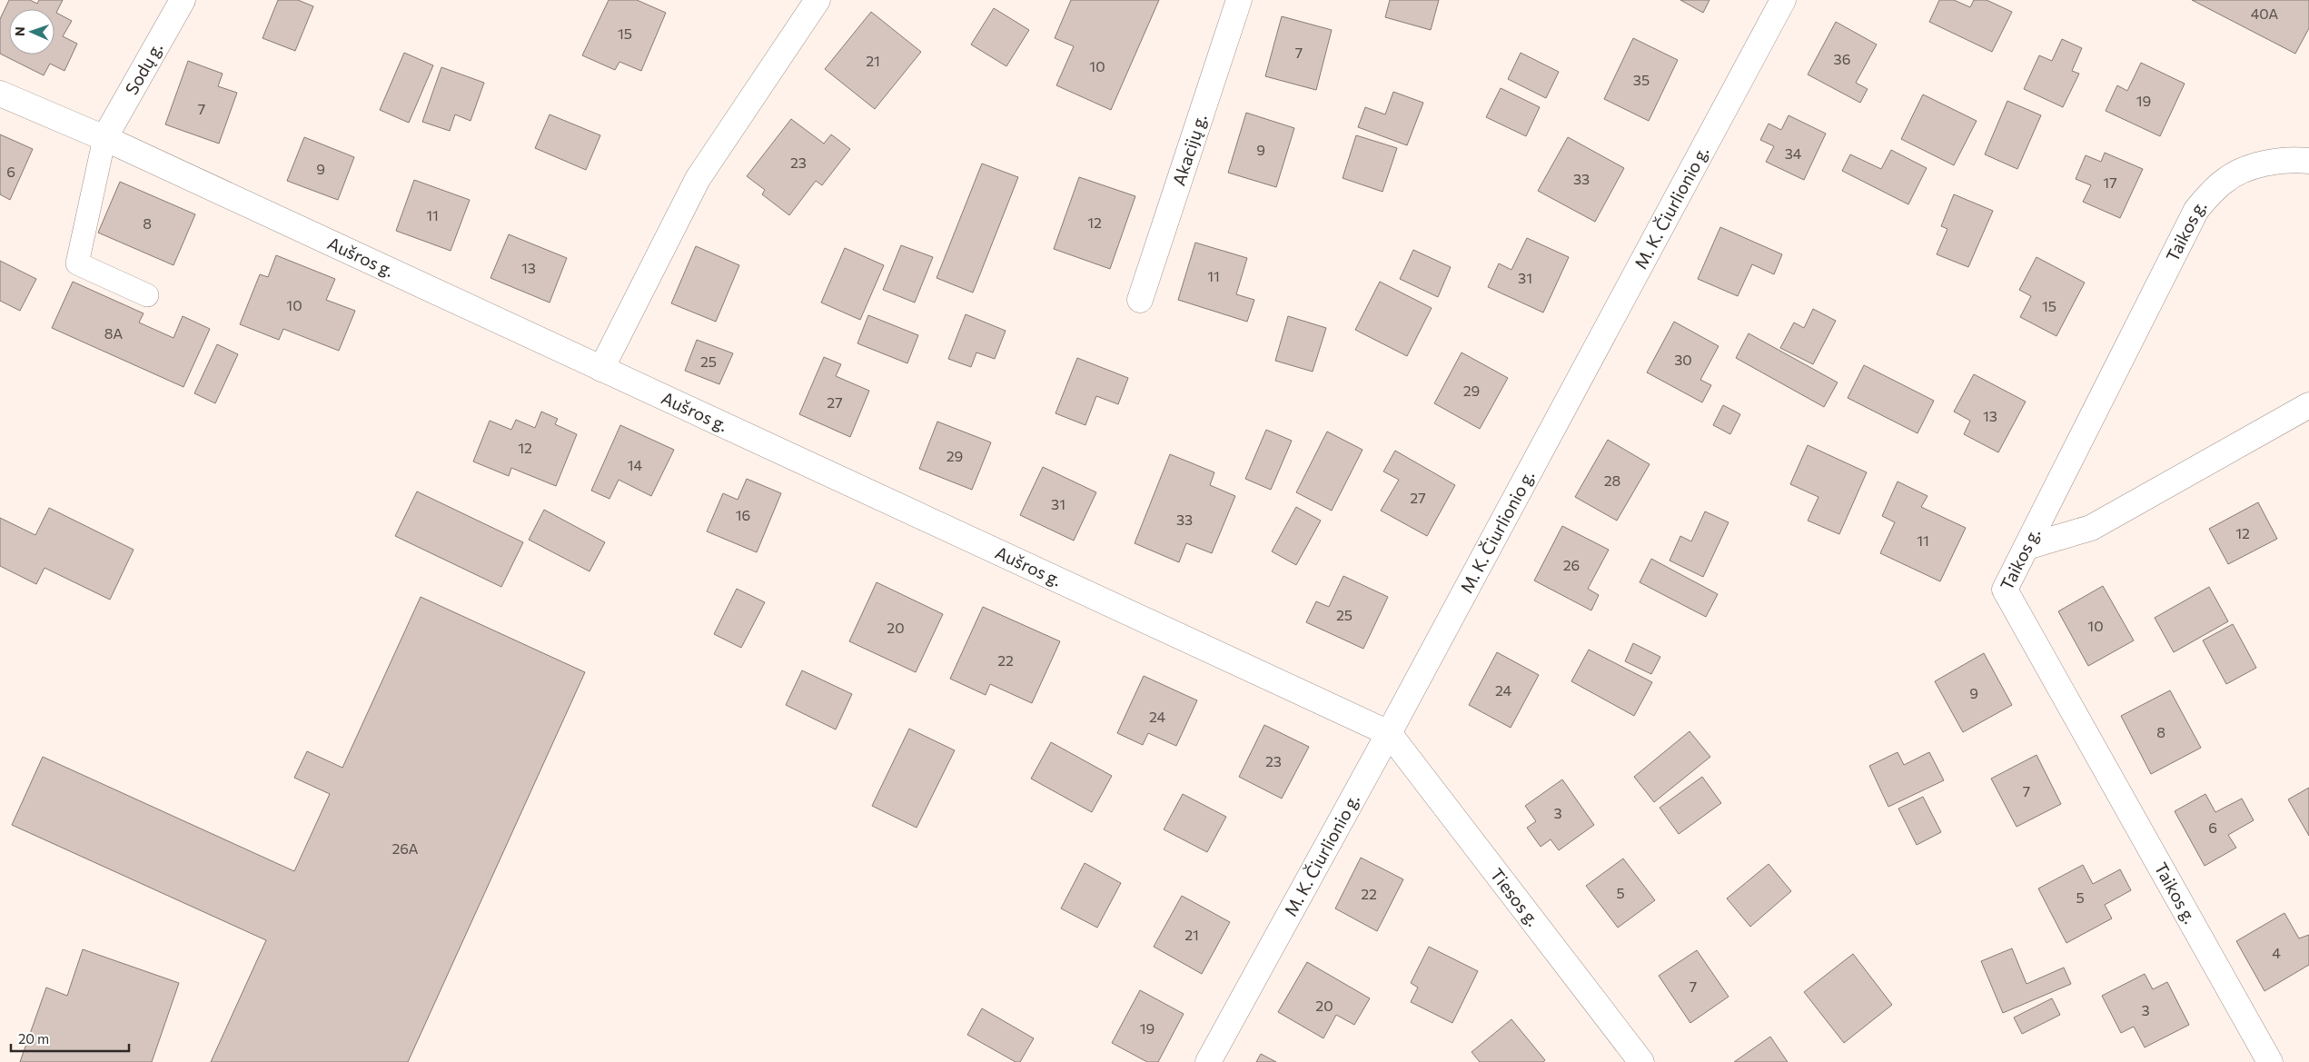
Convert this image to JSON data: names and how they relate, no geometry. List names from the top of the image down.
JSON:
{
  "streets": {
    "street": [
      "Sodų g.",
      "Akacijų g.",
      "M. K. Čiurlionio g.",
      "Taikos g.",
      "Aušros g.",
      "Tiesos g."
    ]
  },
  "crossings": [
    ["Sodų g.", "Aušros g."],
    ["M. K. Čiurlionio g.", "Aušros g."],
    ["M. K. Čiurlionio g.", "Tiesos g."],
    ["Aušros g.", "Tiesos g."]
  ],
  "house_numbers": [
    "40A",
    "15",
    "7",
    "36",
    "21",
    "10",
    "35",
    "19",
    "7",
    "9",
    "34",
    "23",
    "9",
    "6",
    "33",
    "17",
    "11",
    "12",
    "8",
    "13",
    "11",
    "31",
    "10",
    "15",
    "8A",
    "30",
    "25",
    "29",
    "27",
    "13",
    "12",
    "29",
    "14",
    "28",
    "27",
    "31",
    "16",
    "33",
    "12",
    "11",
    "26",
    "25",
    "10",
    "20",
    "22",
    "24",
    "9",
    "24",
    "8",
    "23",
    "7",
    "3",
    "6",
    "26A",
    "5",
    "22",
    "5",
    "21",
    "4",
    "7",
    "20",
    "3",
    "19"
  ],
  "scale_bar": "20 m",
  "north": "left"
}
